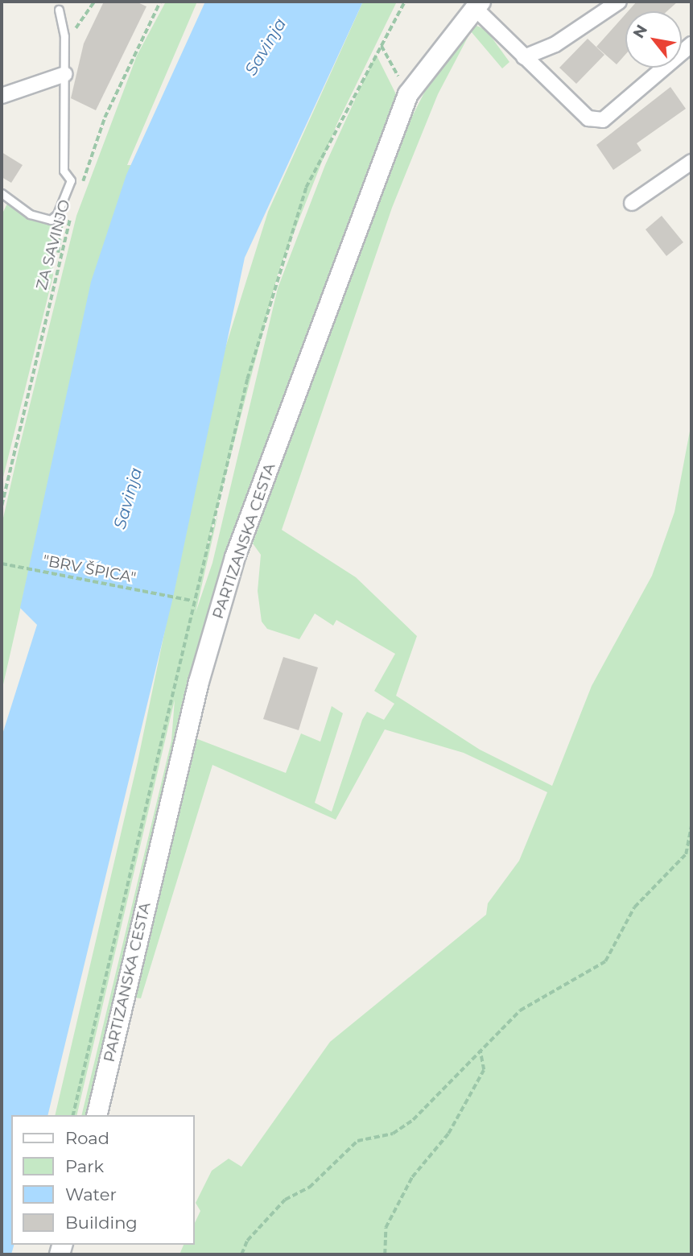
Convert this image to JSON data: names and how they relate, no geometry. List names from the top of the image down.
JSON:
{
  "streets": {
    "street": ["PARTIZANSKA CESTA"],
    "path": ["ZA SAVINJO", "\"BRV ŠPICA\""]
  },
  "water": ["Savinja"],
  "legend": [
    "Road",
    "Park",
    "Water",
    "Building"
  ],
  "north": "top left"
}
